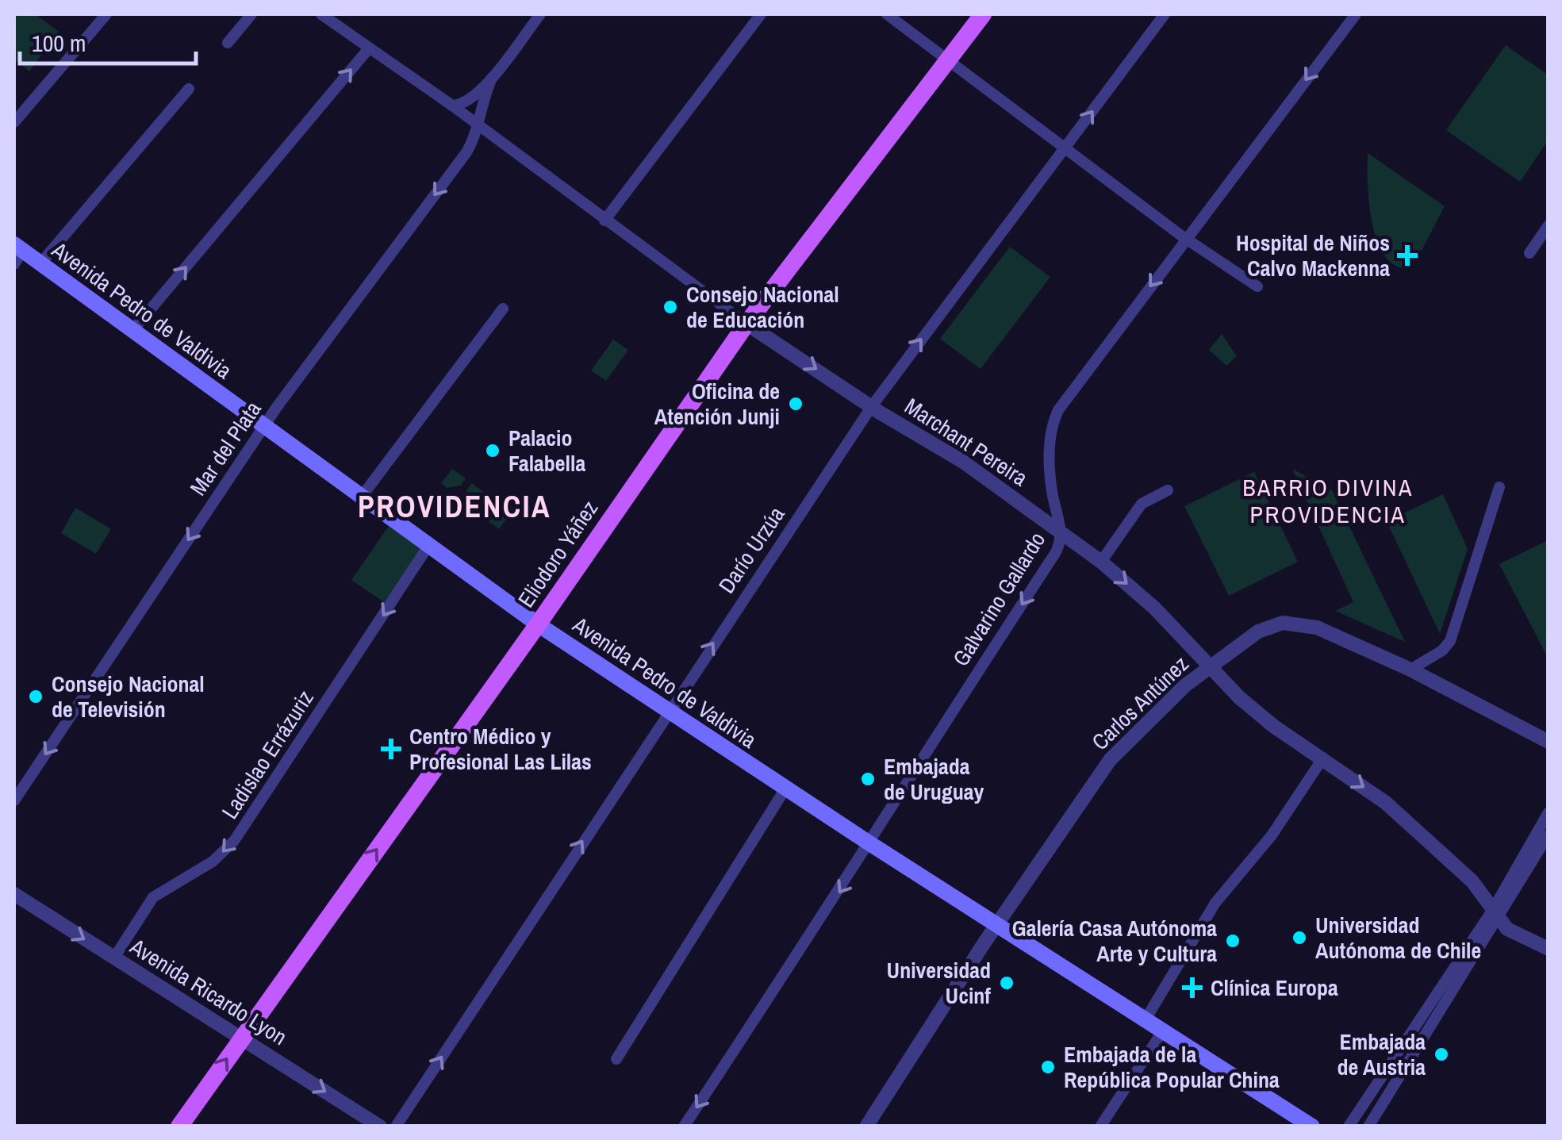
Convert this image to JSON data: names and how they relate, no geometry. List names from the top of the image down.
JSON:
{
  "streets": {
    "main road": ["Avenida Pedro de Valdivia", "Eliodoro Yáñez"],
    "street": [
      "Marchant Pereira",
      "Mar del Plata",
      "Darío Urzúa",
      "Galvarino Gallardo",
      "Carlos Antúnez",
      "Ladislao Errázuriz",
      "Avenida Ricardo Lyon"
    ]
  },
  "crossings": [
    ["Avenida Pedro de Valdivia", "Mar del Plata"],
    ["Avenida Pedro de Valdivia", "Darío Urzúa"],
    ["Avenida Pedro de Valdivia", "Eliodoro Yáñez"],
    ["Avenida Pedro de Valdivia", "Galvarino Gallardo"],
    ["Avenida Pedro de Valdivia", "Carlos Antúnez"],
    ["Avenida Pedro de Valdivia", "Ladislao Errázuriz"],
    ["Marchant Pereira", "Mar del Plata"],
    ["Marchant Pereira", "Darío Urzúa"],
    ["Marchant Pereira", "Eliodoro Yáñez"],
    ["Marchant Pereira", "Galvarino Gallardo"],
    ["Marchant Pereira", "Carlos Antúnez"],
    ["Eliodoro Yáñez", "Avenida Ricardo Lyon"],
    ["Ladislao Errázuriz", "Avenida Ricardo Lyon"]
  ],
  "one_way": [
    "Mar del Plata",
    "Darío Urzúa",
    "Eliodoro Yáñez",
    "Galvarino Gallardo",
    "Ladislao Errázuriz",
    "Avenida Ricardo Lyon"
  ],
  "districts": ["BARRIO DIVINA PROVIDENCIA", "PROVIDENCIA"],
  "places": {
    "health": ["Hospital de Niños Calvo Mackenna", "Centro Médico y Profesional Las Lilas", "Clínica Europa"],
    "other": [
      "Consejo Nacional de Educación",
      "Oficina de Atención Junji",
      "Palacio Falabella",
      "Consejo Nacional de Televisión",
      "Embajada de Uruguay",
      "Universidad Autónoma de Chile",
      "Galería Casa Autónoma Arte y Cultura",
      "Universidad Ucinf",
      "Embajada de Austria",
      "Embajada de la República Popular China"
    ]
  },
  "scale_bar": "100 m"
}
